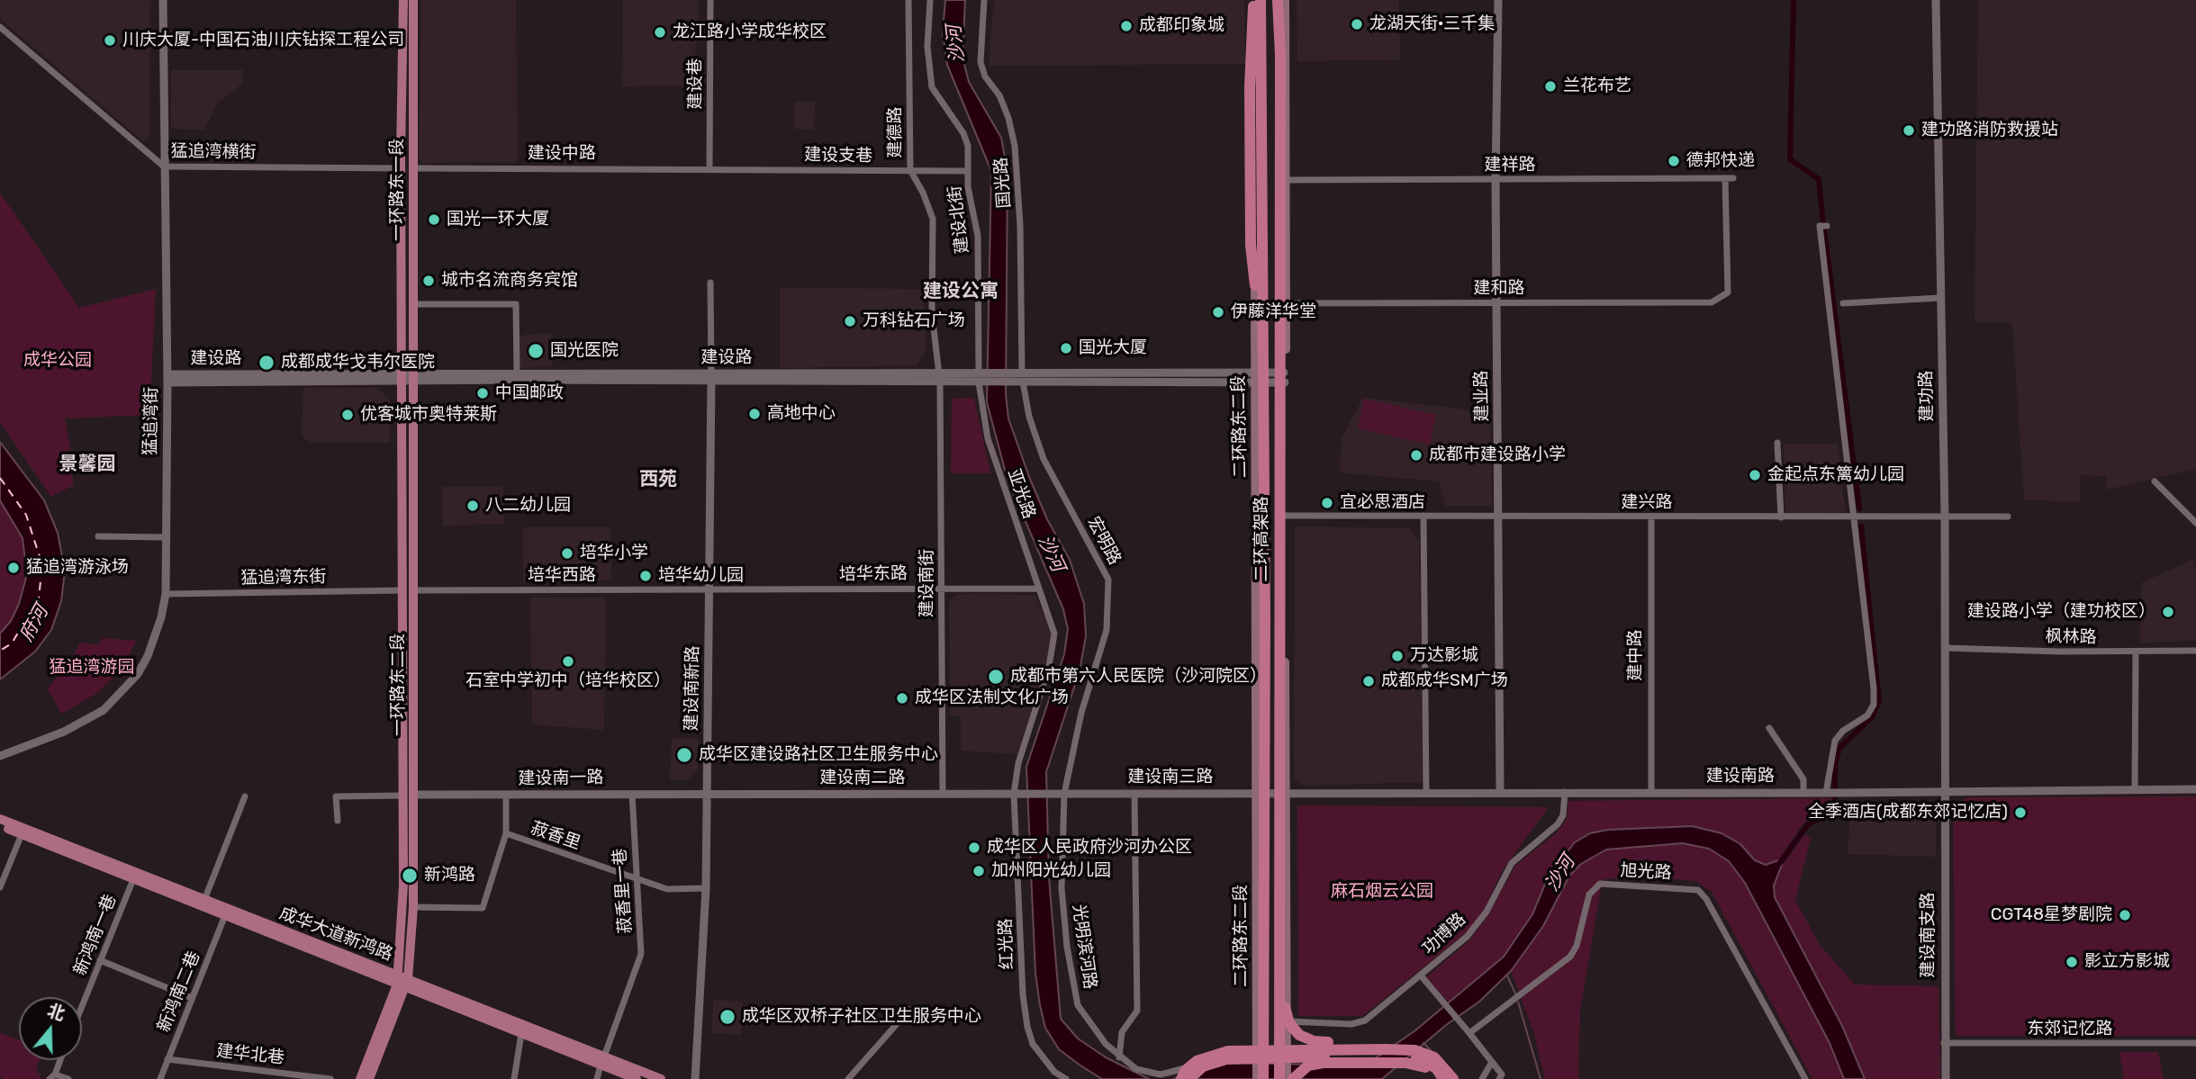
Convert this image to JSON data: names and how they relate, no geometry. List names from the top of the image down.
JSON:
{
  "streets": {
    "highway": ["二环高架路"],
    "main road": [
      "一环路东一段",
      "二环路东二段",
      "一环路东二段",
      "成华大道新鸿路"
    ],
    "street": [
      "建设巷",
      "建德路",
      "猛追湾横街",
      "建设中路",
      "建设支巷",
      "建祥路",
      "国光路",
      "建设北街",
      "建和路",
      "建设路",
      "建业路",
      "建功路",
      "猛追湾街",
      "亚光路",
      "建兴路",
      "宏明路",
      "培华东路",
      "培华西路",
      "猛追湾东街",
      "建设南街",
      "枫林路",
      "建中路",
      "建设南新路",
      "建设南路",
      "建设南三路",
      "建设南一路",
      "建设南二路",
      "菽香里",
      "旭光路",
      "菽香里一巷",
      "功博路",
      "新鸿南一巷",
      "建设南支路",
      "红光路",
      "光明滨河路",
      "新鸿南二巷",
      "东郊记忆路",
      "建华北巷"
    ]
  },
  "crossings": [
    ["建设巷", "建设中路"],
    ["建设巷", "建设支巷"],
    ["建德路", "建设支巷"],
    ["建德路", "建设路"],
    ["建德路", "建设南街"],
    ["猛追湾横街", "一环路东一段"],
    ["猛追湾横街", "猛追湾街"],
    ["建设中路", "建设支巷"],
    ["建设中路", "一环路东一段"],
    ["建设支巷", "建设北街"],
    ["建祥路", "建和路"],
    ["建祥路", "建业路"],
    ["国光路", "建设路"],
    ["一环路东一段", "建设路"],
    ["一环路东一段", "一环路东二段"],
    ["建设北街", "建设路"],
    ["建和路", "建业路"],
    ["建设路", "猛追湾街"],
    ["建设路", "二环路东二段"],
    ["建设路", "亚光路"],
    ["建设路", "宏明路"],
    ["建设路", "建设南街"],
    ["建设路", "一环路东二段"],
    ["建设路", "建设南新路"],
    ["建业路", "建兴路"],
    ["建业路", "建设南路"],
    ["建功路", "建兴路"],
    ["建功路", "枫林路"],
    ["建功路", "建设南路"],
    ["建功路", "建设南支路"],
    ["猛追湾街", "猛追湾东街"],
    ["二环路东二段", "建设南三路"],
    ["二环路东二段", "光明滨河路"],
    ["亚光路", "培华东路"],
    ["亚光路", "建设南二路"],
    ["亚光路", "红光路"],
    ["建兴路", "建中路"],
    ["宏明路", "建设南三路"],
    ["宏明路", "光明滨河路"],
    ["培华东路", "培华西路"],
    ["培华东路", "建设南街"],
    ["培华东路", "建设南新路"],
    ["培华西路", "猛追湾东街"],
    ["培华西路", "一环路东二段"],
    ["培华西路", "建设南新路"],
    ["猛追湾东街", "一环路东二段"],
    ["建设南街", "建设南二路"],
    ["建中路", "建设南路"],
    ["一环路东二段", "建设南一路"],
    ["一环路东二段", "成华大道新鸿路"],
    ["建设南新路", "建设南一路"],
    ["建设南新路", "建设南二路"],
    ["建设南新路", "菽香里"],
    ["建设南路", "建设南三路"],
    ["建设南路", "功博路"],
    ["建设南路", "建设南支路"],
    ["建设南三路", "光明滨河路"],
    ["建设南一路", "建设南二路"],
    ["建设南一路", "菽香里一巷"],
    ["建设南二路", "红光路"],
    ["菽香里", "菽香里一巷"],
    ["菽香里一巷", "成华大道新鸿路"],
    ["成华大道新鸿路", "新鸿南一巷"],
    ["成华大道新鸿路", "新鸿南二巷"],
    ["建设南支路", "东郊记忆路"],
    ["新鸿南二巷", "建华北巷"]
  ],
  "districts": ["建设公寓", "景馨园", "西苑"],
  "water": ["沙河", "府河"],
  "parks": ["成华公园", "猛追湾游园", "麻石烟云公园"],
  "places": [
    "龙湖天街·三千集",
    "成都印象城",
    "龙江路小学成华校区",
    "川庆大厦-中国石油川庆钻探工程公司",
    "兰花布艺",
    "建功路消防救援站",
    "德邦快递",
    "国光一环大厦",
    "城市名流商务宾馆",
    "伊藤洋华堂",
    "万科钻石广场",
    "国光大厦",
    "国光医院",
    "成都成华戈韦尔医院",
    "中国邮政",
    "高地中心",
    "优客城市奥特莱斯",
    "成都市建设路小学",
    "金起点东篱幼儿园",
    "宜必思酒店",
    "八二幼儿园",
    "培华小学",
    "猛追湾游泳场",
    "培华幼儿园",
    "建设路小学（建功校区）",
    "万达影城",
    "石室中学初中（培华校区）",
    "成都市第六人民医院（沙河院区）",
    "成都成华SM广场",
    "成华区法制文化广场",
    "成华区建设路社区卫生服务中心",
    "全季酒店(成都东郊记忆店)",
    "成华区人民政府沙河办公区",
    "加州阳光幼儿园",
    "新鸿路",
    "CGT48星梦剧院",
    "影立方影城",
    "成华区双桥子社区卫生服务中心"
  ],
  "north": "top"
}
